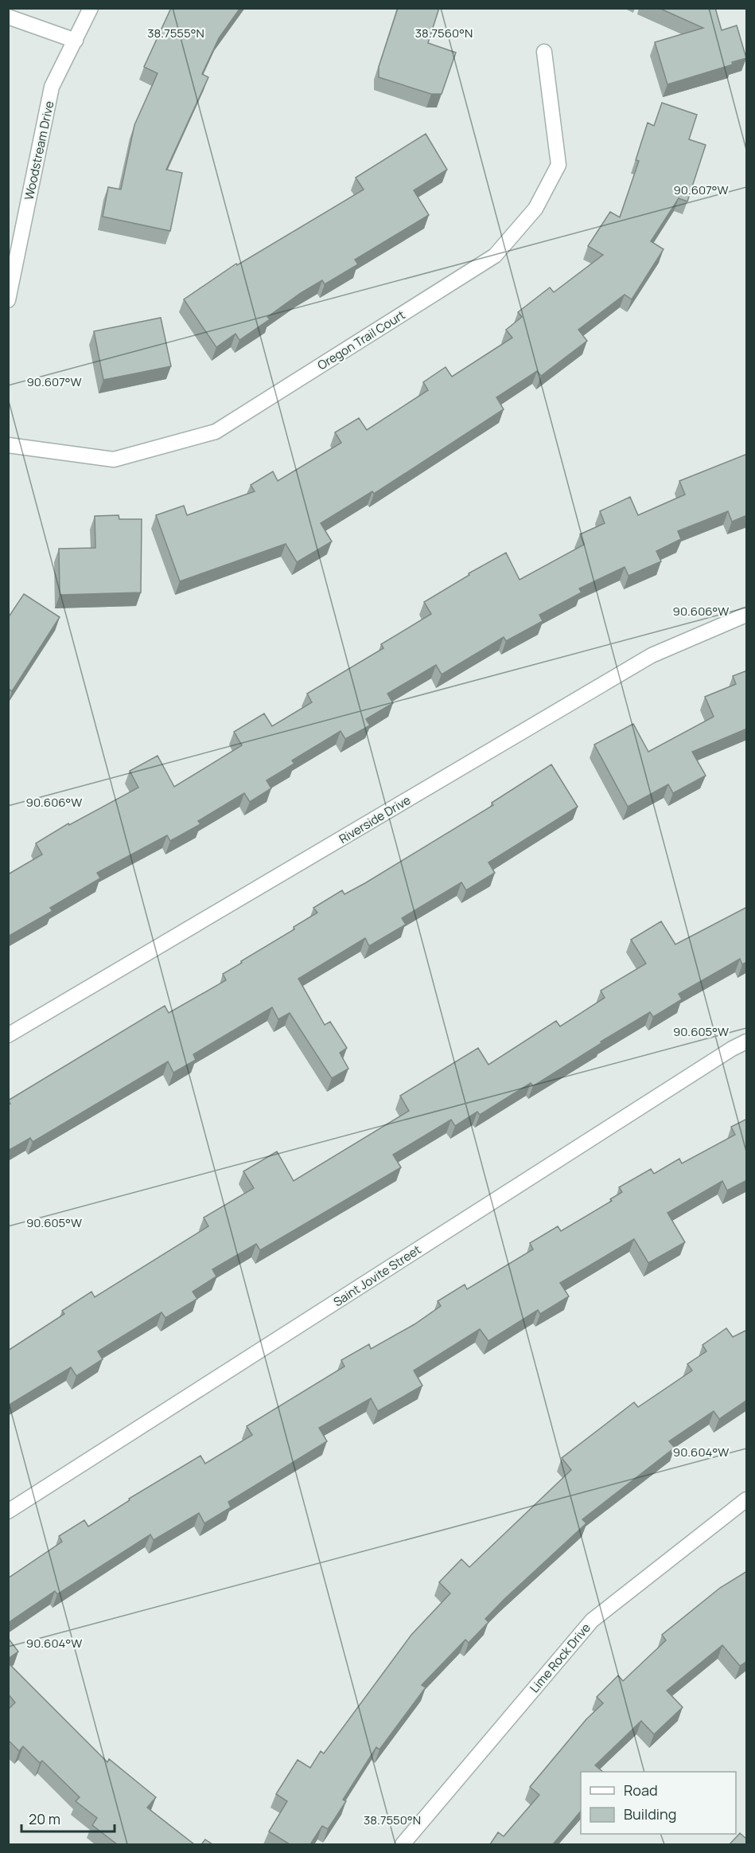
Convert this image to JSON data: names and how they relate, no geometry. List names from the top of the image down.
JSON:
{
  "streets": {
    "street": [
      "Woodstream Drive",
      "Oregon Trail Court",
      "Riverside Drive",
      "Saint Jovite Street",
      "Lime Rock Drive"
    ]
  },
  "legend": ["Road", "Building"],
  "scale_bar": "20 m",
  "coordinates": [
    "38.7555°N",
    "38.7560°N",
    "90.607°W",
    "90.606°W",
    "90.605°W",
    "90.604°W",
    "38.7550°N"
  ]
}
